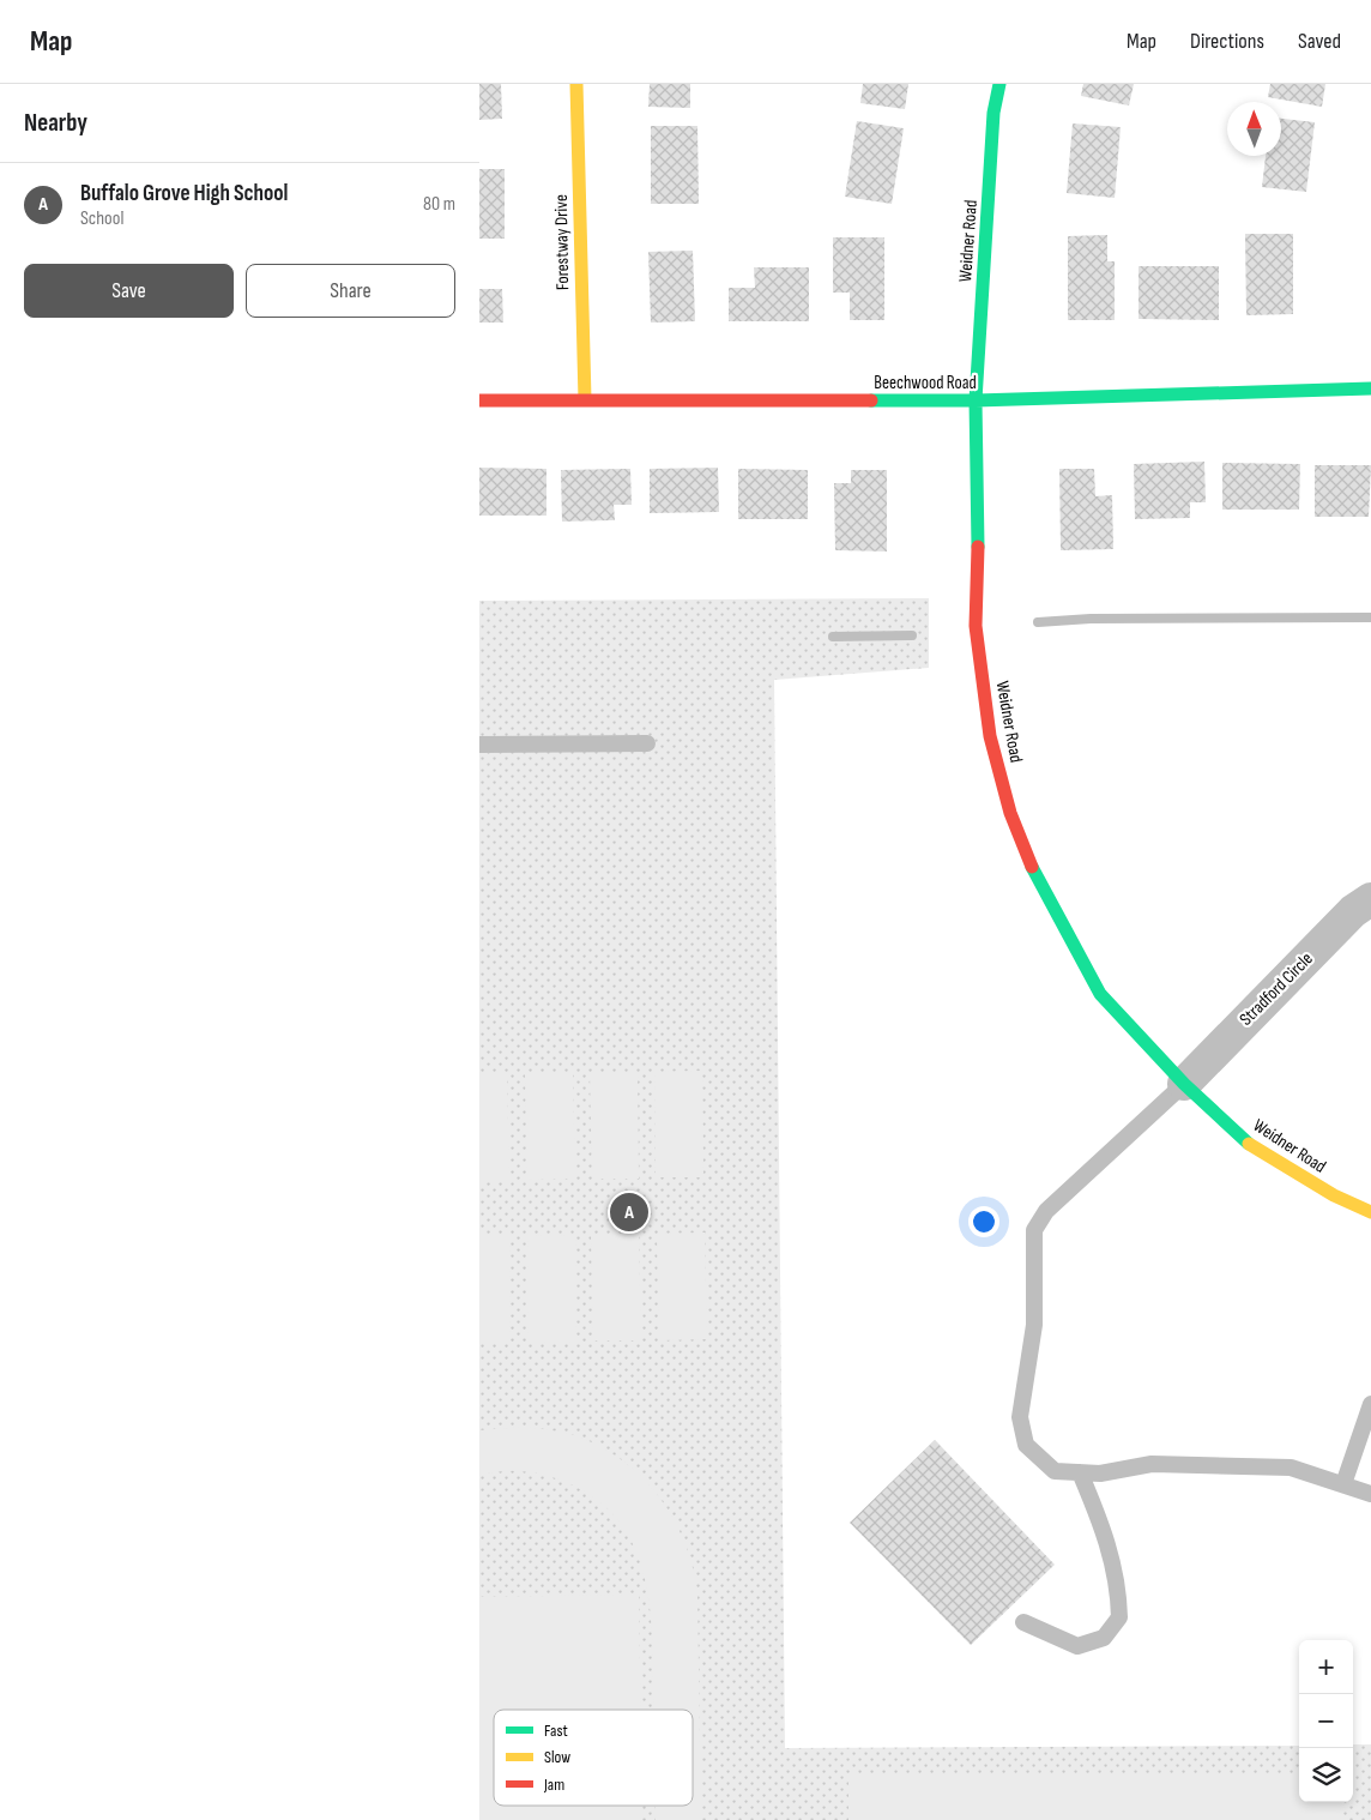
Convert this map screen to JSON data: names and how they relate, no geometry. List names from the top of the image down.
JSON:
{
  "streets": {
    "street": [
      "Weidner Road",
      "Forestway Drive",
      "Beechwood Road",
      "Stradford Circle"
    ]
  },
  "crossings": [
    ["Weidner Road", "Beechwood Road"],
    ["Weidner Road", "Stradford Circle"],
    ["Forestway Drive", "Beechwood Road"]
  ],
  "legend": ["Fast", "Slow", "Jam"],
  "north": "top",
  "page": {
    "header": "Map",
    "nav": ["Map", "Directions", "Saved"],
    "heading": "Nearby",
    "list": [
      {
        "mark": "A",
        "name": "Buffalo Grove High School",
        "note": "School",
        "value": "80 m"
      }
    ],
    "buttons": ["Save", "Share"],
    "pins": "A",
    "map_buttons": ["+", "−"]
  }
}
